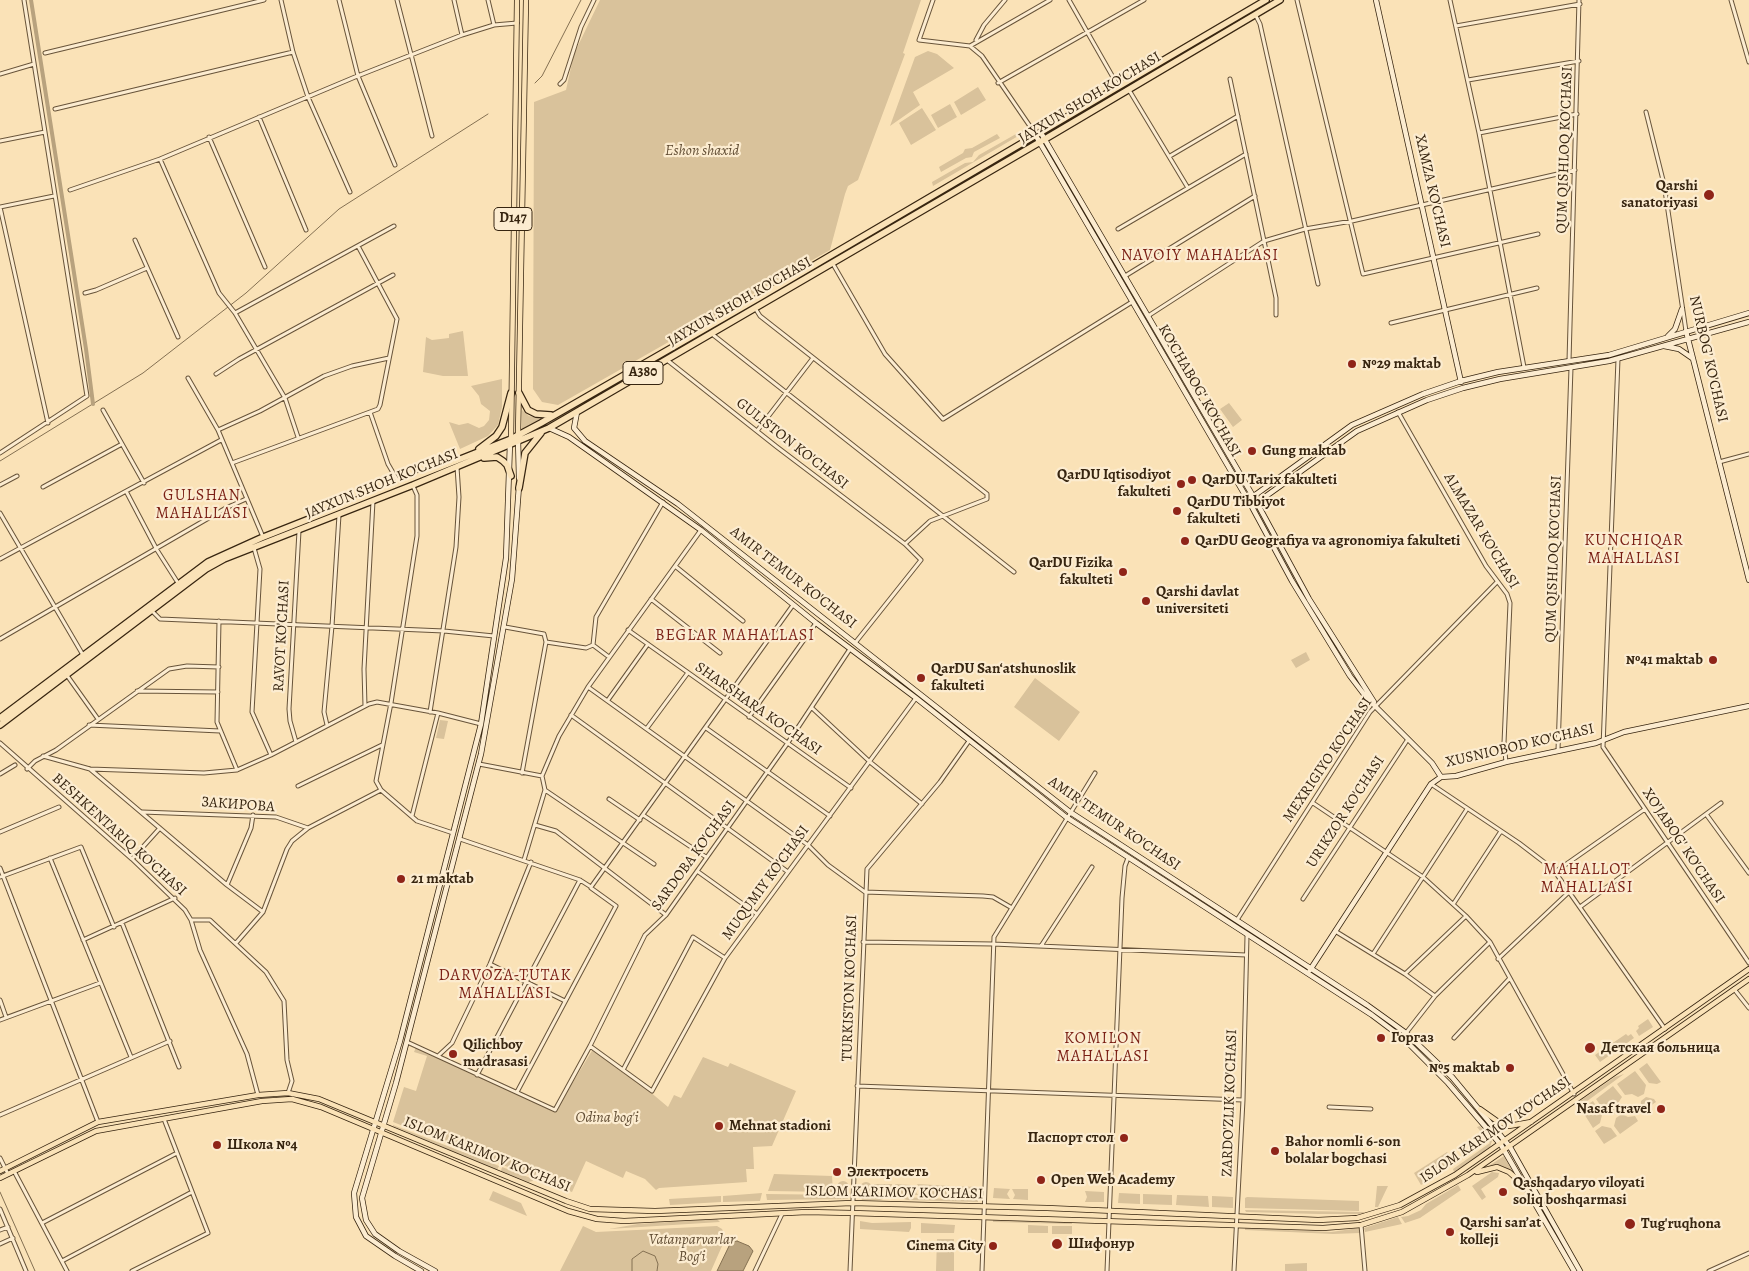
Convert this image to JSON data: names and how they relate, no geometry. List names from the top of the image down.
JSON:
{
  "streets": {
    "highway": ["JAYXUN SHOH KO'CHASI", "A380"],
    "main road": [
      "XAMZA KO'CHASI",
      "D147",
      "NURBOG' KO'CHASI",
      "KO‘CHABOG‘ KO‘CHASI",
      "AMIR TEMUR KO'CHASI",
      "XUSNIOBOD KO'CHASI",
      "ISLOM KARIMOV KO‘CHASI"
    ],
    "street": [
      "QUM QISHLOQ KO'CHASI",
      "GULISTON KO'CHASI",
      "ALMAZAR KO'CHASI",
      "RAVOT KO'CHASI",
      "SHARSHARA KO'CHASI",
      "MEXRIGIYO KO'CHASI",
      "ЗАКИРОВА",
      "URIKZOR KO'CHASI",
      "BESHKENTARIQ KO'CHASI",
      "XO'JABOG' KO'CHASI",
      "SARDOBA KO'CHASI",
      "MUQUMIY KO'CHASI",
      "TURKISTON KO'CHASI",
      "ZARDO'ZLIK KO'CHASI"
    ]
  },
  "crossings": [
    ["JAYXUN SHOH KO'CHASI", "D147"],
    ["JAYXUN SHOH KO'CHASI", "KO‘CHABOG‘ KO‘CHASI"],
    ["JAYXUN SHOH KO'CHASI", "GULISTON KO'CHASI"],
    ["JAYXUN SHOH KO'CHASI", "AMIR TEMUR KO'CHASI"],
    ["JAYXUN SHOH KO'CHASI", "RAVOT KO'CHASI"],
    ["QUM QISHLOQ KO'CHASI", "XUSNIOBOD KO'CHASI"],
    ["KO‘CHABOG‘ KO‘CHASI", "XUSNIOBOD KO'CHASI"],
    ["KO‘CHABOG‘ KO‘CHASI", "MEXRIGIYO KO'CHASI"],
    ["KO‘CHABOG‘ KO‘CHASI", "URIKZOR KO'CHASI"],
    ["GULISTON KO'CHASI", "AMIR TEMUR KO'CHASI"],
    ["ALMAZAR KO'CHASI", "XUSNIOBOD KO'CHASI"],
    ["ALMAZAR KO'CHASI", "MEXRIGIYO KO'CHASI"],
    ["AMIR TEMUR KO'CHASI", "XUSNIOBOD KO'CHASI"],
    ["AMIR TEMUR KO'CHASI", "MEXRIGIYO KO'CHASI"],
    ["AMIR TEMUR KO'CHASI", "SARDOBA KO'CHASI"],
    ["AMIR TEMUR KO'CHASI", "MUQUMIY KO'CHASI"],
    ["AMIR TEMUR KO'CHASI", "TURKISTON KO'CHASI"],
    ["AMIR TEMUR KO'CHASI", "ZARDO'ZLIK KO'CHASI"],
    ["AMIR TEMUR KO'CHASI", "ISLOM KARIMOV KO‘CHASI"],
    ["SHARSHARA KO'CHASI", "SARDOBA KO'CHASI"],
    ["SHARSHARA KO'CHASI", "MUQUMIY KO'CHASI"],
    ["XUSNIOBOD KO'CHASI", "XO'JABOG' KO'CHASI"],
    ["BESHKENTARIQ KO'CHASI", "ISLOM KARIMOV KO‘CHASI"],
    ["TURKISTON KO'CHASI", "ISLOM KARIMOV KO‘CHASI"],
    ["ZARDO'ZLIK KO'CHASI", "ISLOM KARIMOV KO‘CHASI"]
  ],
  "districts": [
    "NAVOIY MAHALLASI",
    "GULSHAN MAHALLASI",
    "KUNCHIQAR MAHALLASI",
    "BEGLAR MAHALLASI",
    "MAHALLOT MAHALLASI",
    "DARVOZA-TUTAK MAHALLASI",
    "KOMILON MAHALLASI"
  ],
  "parks": ["Eshon shaxid", "Odina bog'i", "Vatanparvarlar Bog'i"],
  "places": [
    "Qarshi sanatoriyasi",
    "№29 maktab",
    "Gung maktab",
    "QarDU Tarix fakulteti",
    "QarDU Iqtisodiyot fakulteti",
    "QarDU Tibbiyot fakulteti",
    "QarDU Geografiya va agronomiya fakulteti",
    "QarDU Fizika fakulteti",
    "Qarshi davlat universiteti",
    "№41 maktab",
    "QarDU San‘atshunoslik fakulteti",
    "21 maktab",
    "Горгаз",
    "Детская больница",
    "Qilichboy madrasasi",
    "№5 maktab",
    "Nasaf travel",
    "Mehnat stadioni",
    "Паспорт стол",
    "Школа №4",
    "Bahor nomli 6-son bolalar bogchasi",
    "Электросеть",
    "Open Web Academy",
    "Qashqadaryo viloyati soliq boshqarmasi",
    "Tug'ruqhona",
    "Qarshi san’at kolleji",
    "Шифонур",
    "Cinema City"
  ]
}
